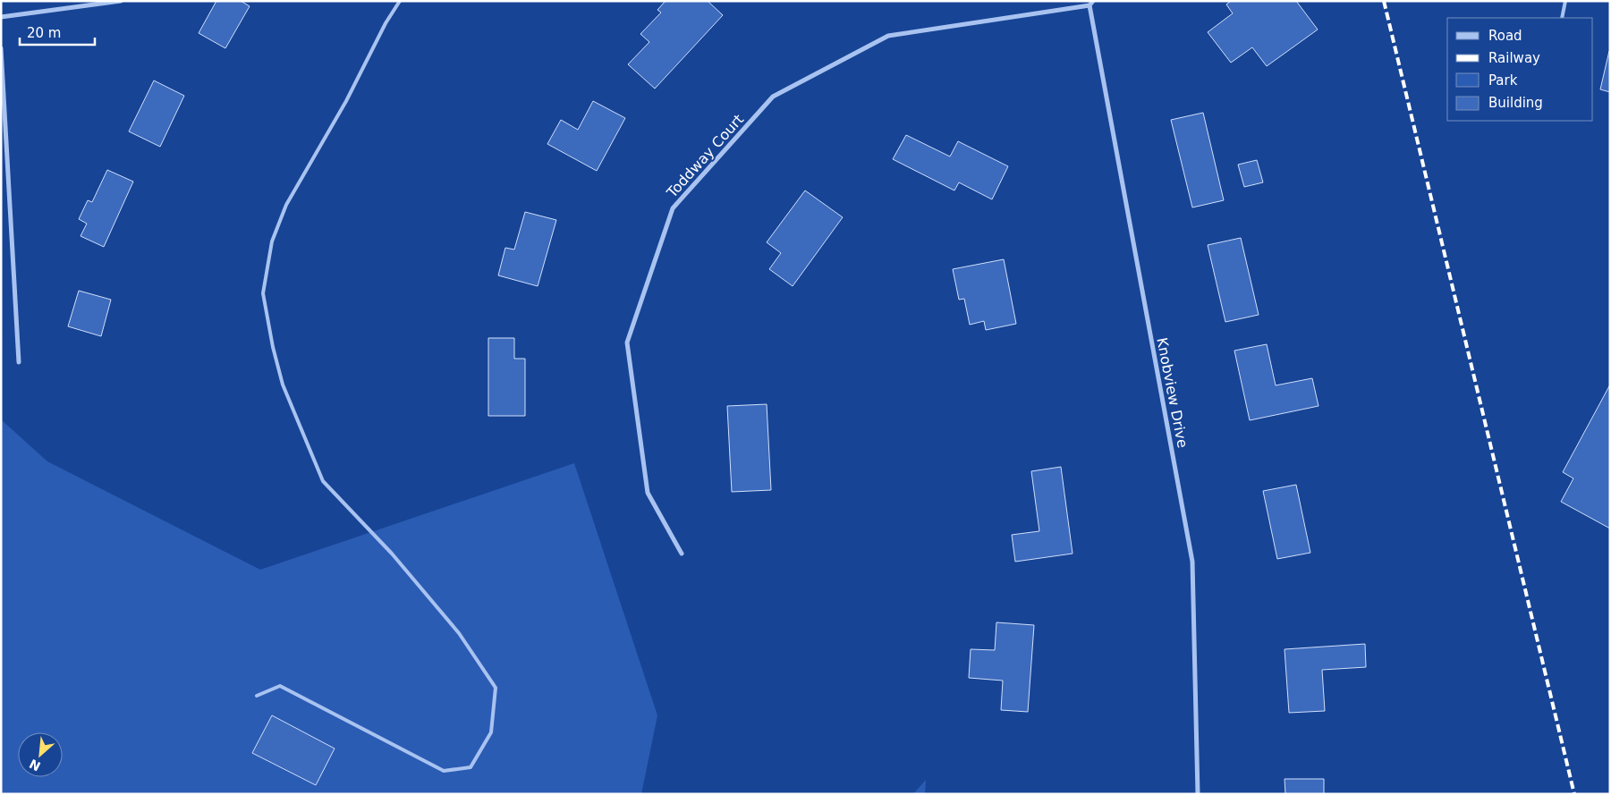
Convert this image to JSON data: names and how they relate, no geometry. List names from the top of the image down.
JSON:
{
  "streets": {
    "street": ["Toddway Court", "Knobview Drive"]
  },
  "crossings": [
    ["Toddway Court", "Knobview Drive"]
  ],
  "legend": [
    "Road",
    "Railway",
    "Park",
    "Building"
  ],
  "scale_bar": "20 m",
  "north": "bottom left"
}
